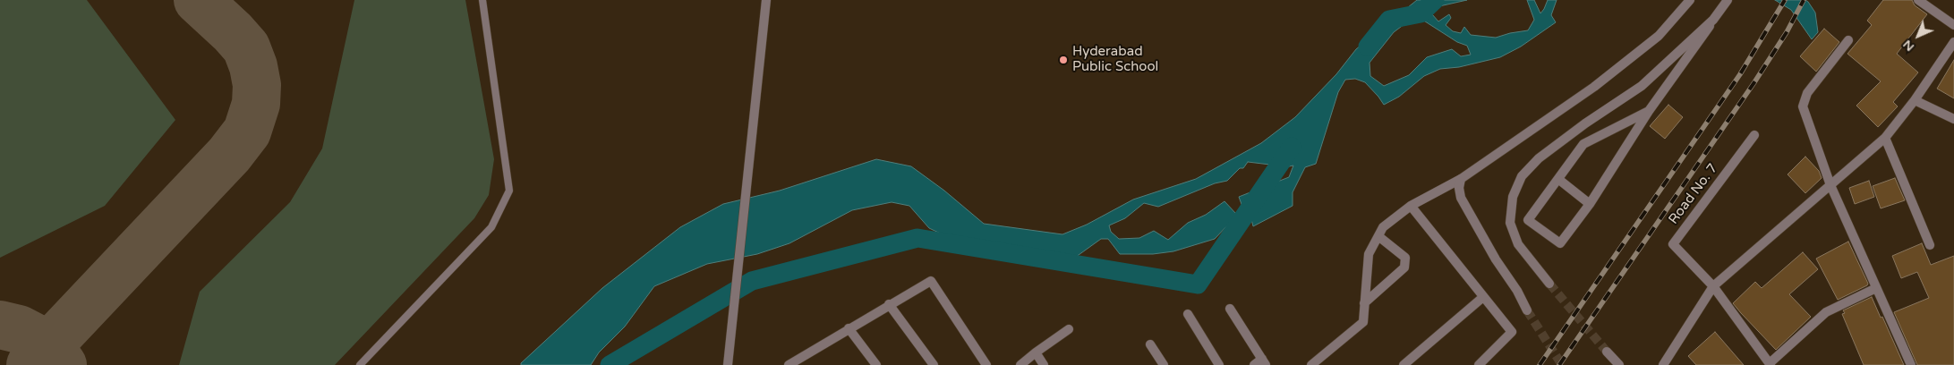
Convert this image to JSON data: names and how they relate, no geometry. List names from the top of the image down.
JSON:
{
  "streets": {
    "street": ["Road No. 7"]
  },
  "places": ["Hyderabad Public School"],
  "north": "bottom left"
}
